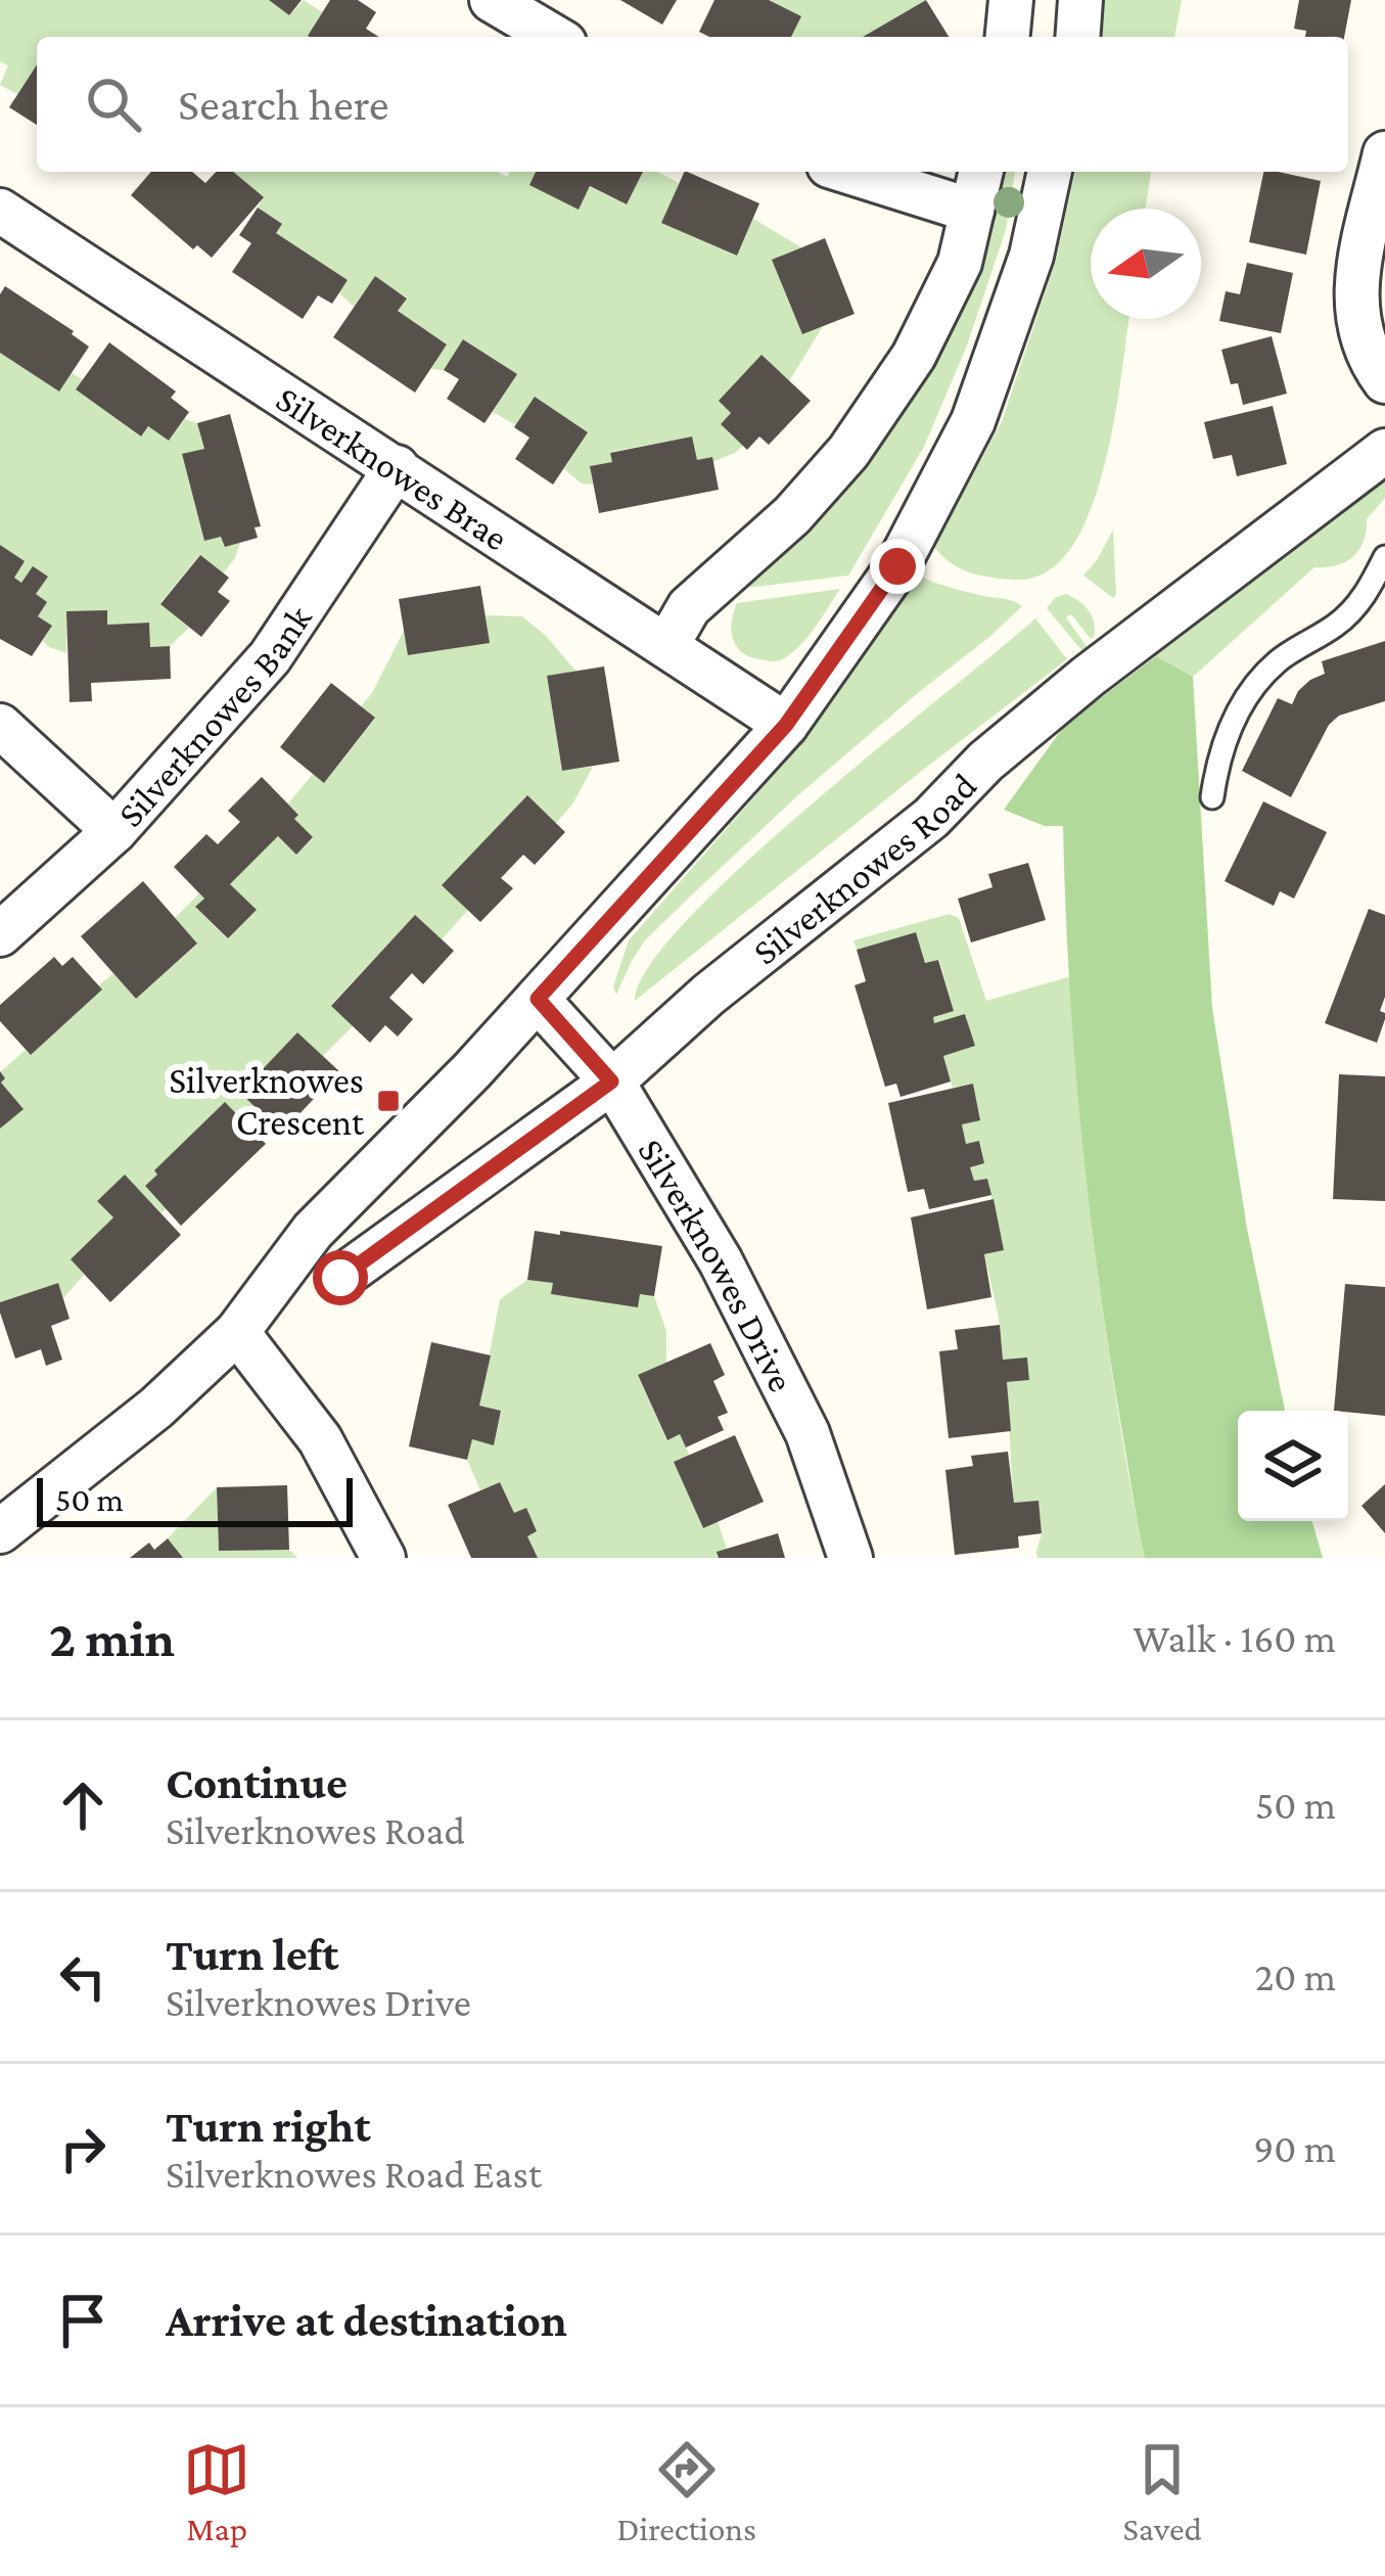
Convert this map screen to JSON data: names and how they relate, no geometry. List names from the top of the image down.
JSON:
{
  "streets": {
    "street": [
      "Silverknowes Brae",
      "Silverknowes Bank",
      "Silverknowes Road",
      "Silverknowes Drive"
    ]
  },
  "crossings": [
    ["Silverknowes Brae", "Silverknowes Bank"],
    ["Silverknowes Road", "Silverknowes Drive"]
  ],
  "places": {
    "transit": ["Silverknowes Crescent"]
  },
  "scale_bar": "50 m",
  "north": "left",
  "page": {
    "search": "Search here",
    "scale": "50 m",
    "heading": ["2 min", "Walk · 160 m"],
    "list": [
      ["Continue", "Silverknowes Road", "50 m"],
      ["Turn left", "Silverknowes Drive", "20 m"],
      ["Turn right", "Silverknowes Road East", "90 m"],
      "Arrive at destination"
    ],
    "nav": ["Map", "Directions", "Saved"]
  }
}
